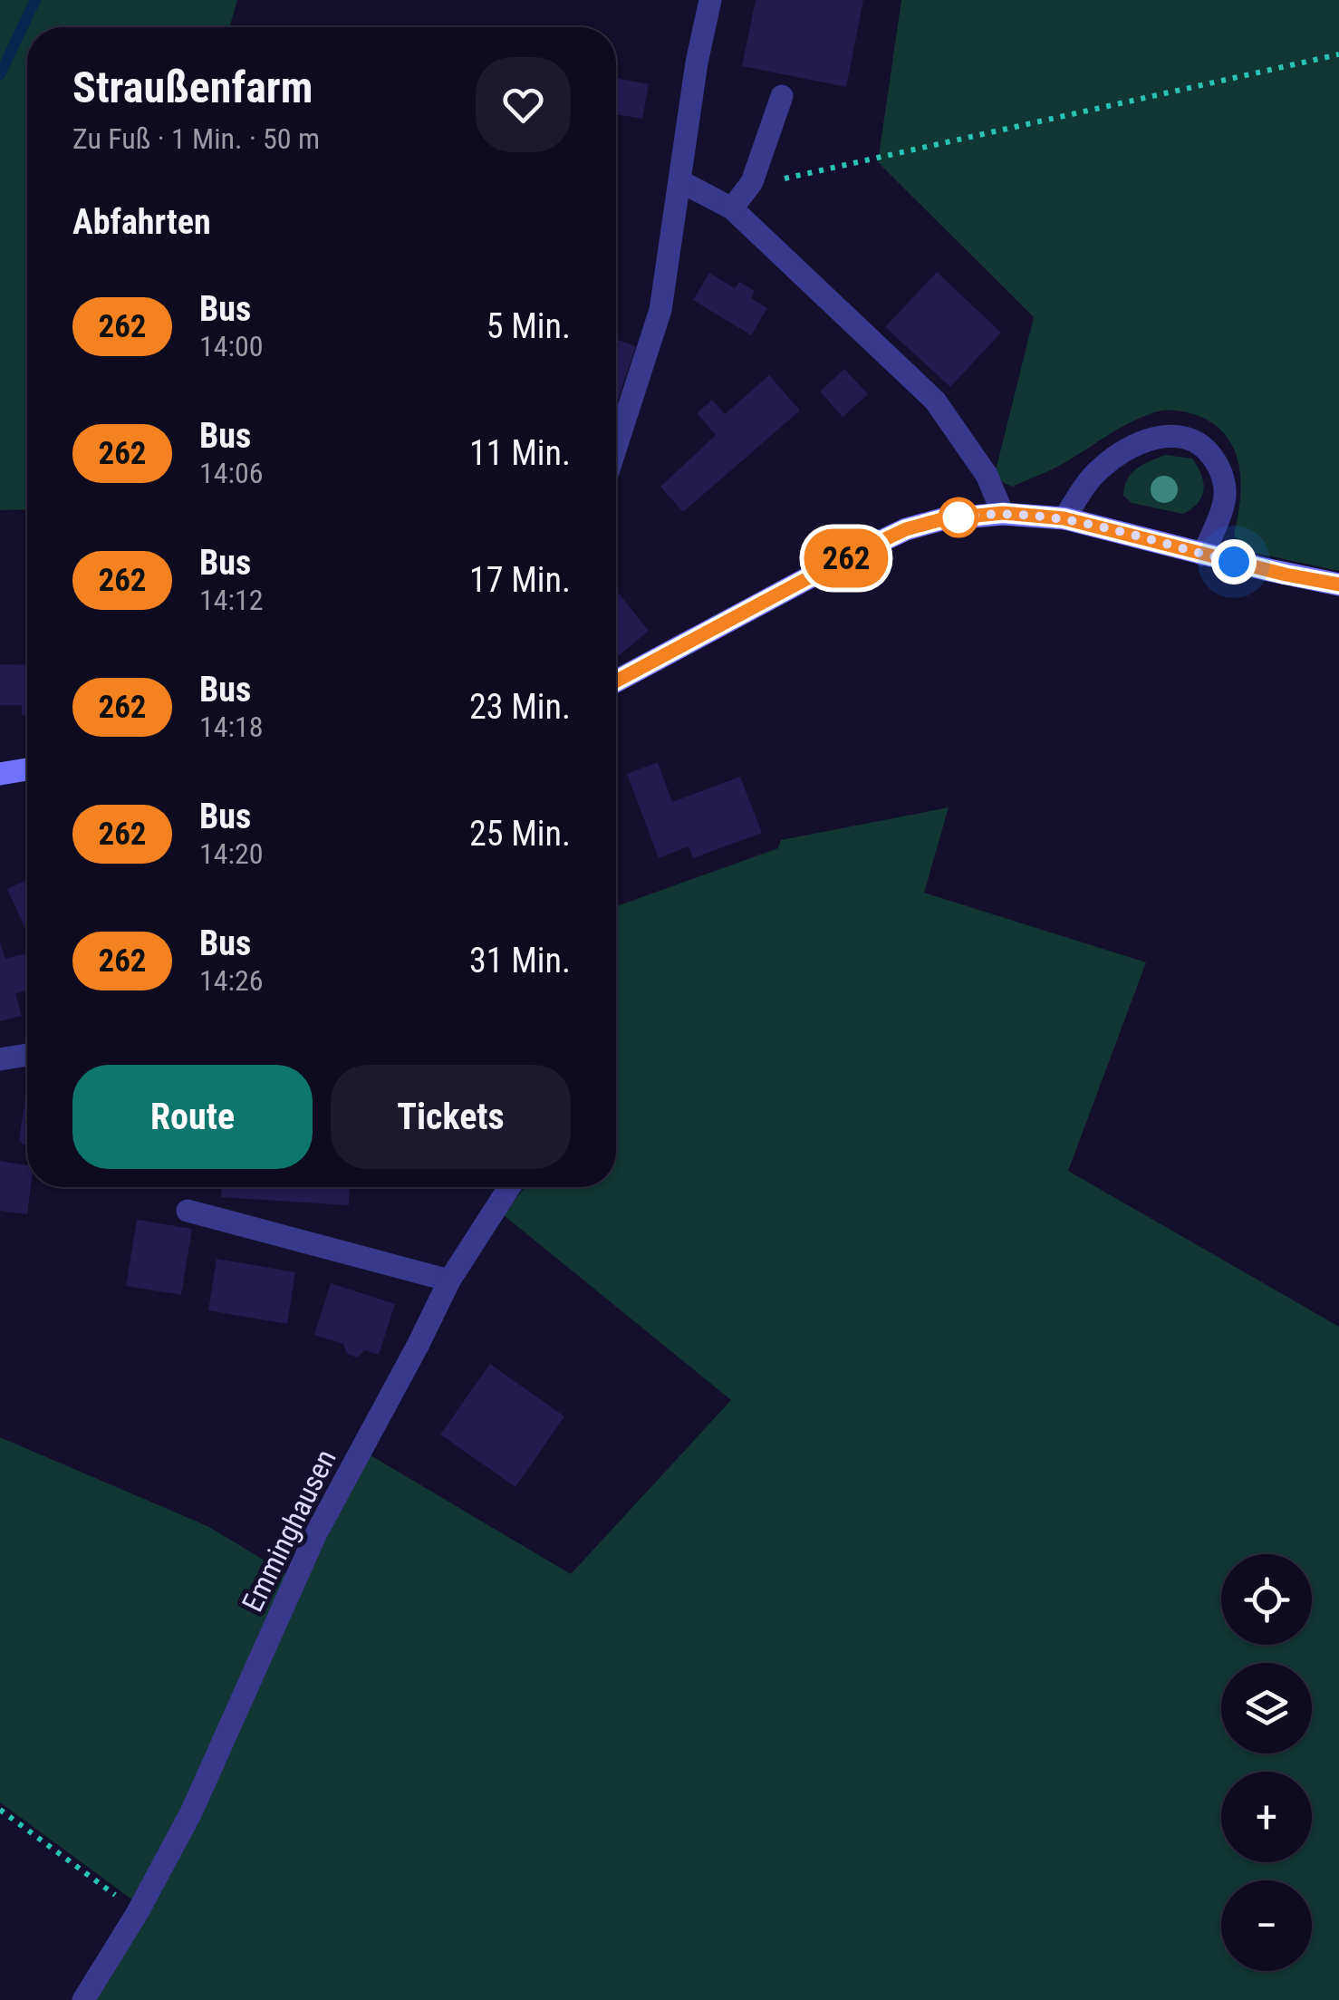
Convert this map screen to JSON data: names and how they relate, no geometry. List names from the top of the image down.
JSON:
{
  "streets": {
    "street": ["Emminghausen"]
  },
  "lines": ["bus line 262"],
  "page": {
    "on_map": "262",
    "heading": [
      ["Straußenfarm", "Zu Fuß · 1 Min. · 50 m"],
      "Abfahrten"
    ],
    "list": [
      {
        "mark": "262",
        "name": "Bus",
        "note": "14:00",
        "value": "5 Min."
      },
      {
        "mark": "262",
        "name": "Bus",
        "note": "14:06",
        "value": "11 Min."
      },
      {
        "mark": "262",
        "name": "Bus",
        "note": "14:12",
        "value": "17 Min."
      },
      {
        "mark": "262",
        "name": "Bus",
        "note": "14:18",
        "value": "23 Min."
      },
      {
        "mark": "262",
        "name": "Bus",
        "note": "14:20",
        "value": "25 Min."
      },
      {
        "mark": "262",
        "name": "Bus",
        "note": "14:26",
        "value": "31 Min."
      }
    ],
    "buttons": ["Route", "Tickets"],
    "map_buttons": ["+", "−"]
  }
}
